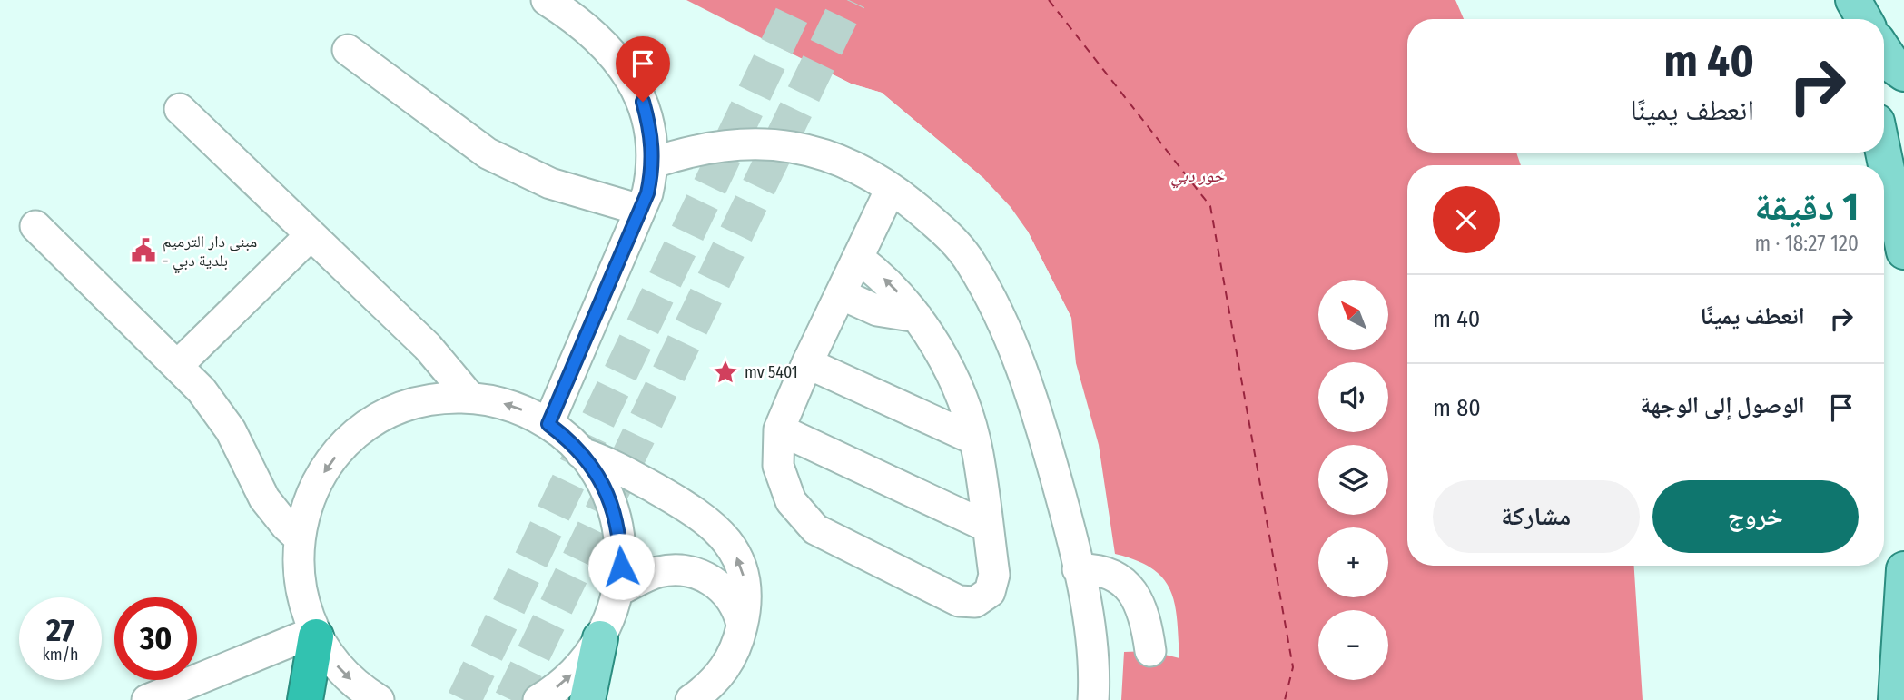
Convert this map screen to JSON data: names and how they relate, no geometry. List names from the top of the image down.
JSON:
{
  "water": ["خور دبي"],
  "places": {
    "public building": ["مبنى دار الترميم - بلدية دبي"],
    "place": ["mv 5401"]
  },
  "north": "top left",
  "page": {
    "turn": ["40 m", "انعطف يمينًا"],
    "heading": ["1 دقيقة", "120 m · 18:27"],
    "list": [
      {
        "name": "انعطف يمينًا",
        "value": "40 m"
      },
      {
        "name": "الوصول إلى الوجهة",
        "value": "80 m"
      }
    ],
    "map_buttons": ["+", "−"],
    "buttons": ["خروج", "مشاركة"],
    "speed": "27 km/h",
    "limit": "30"
  }
}
